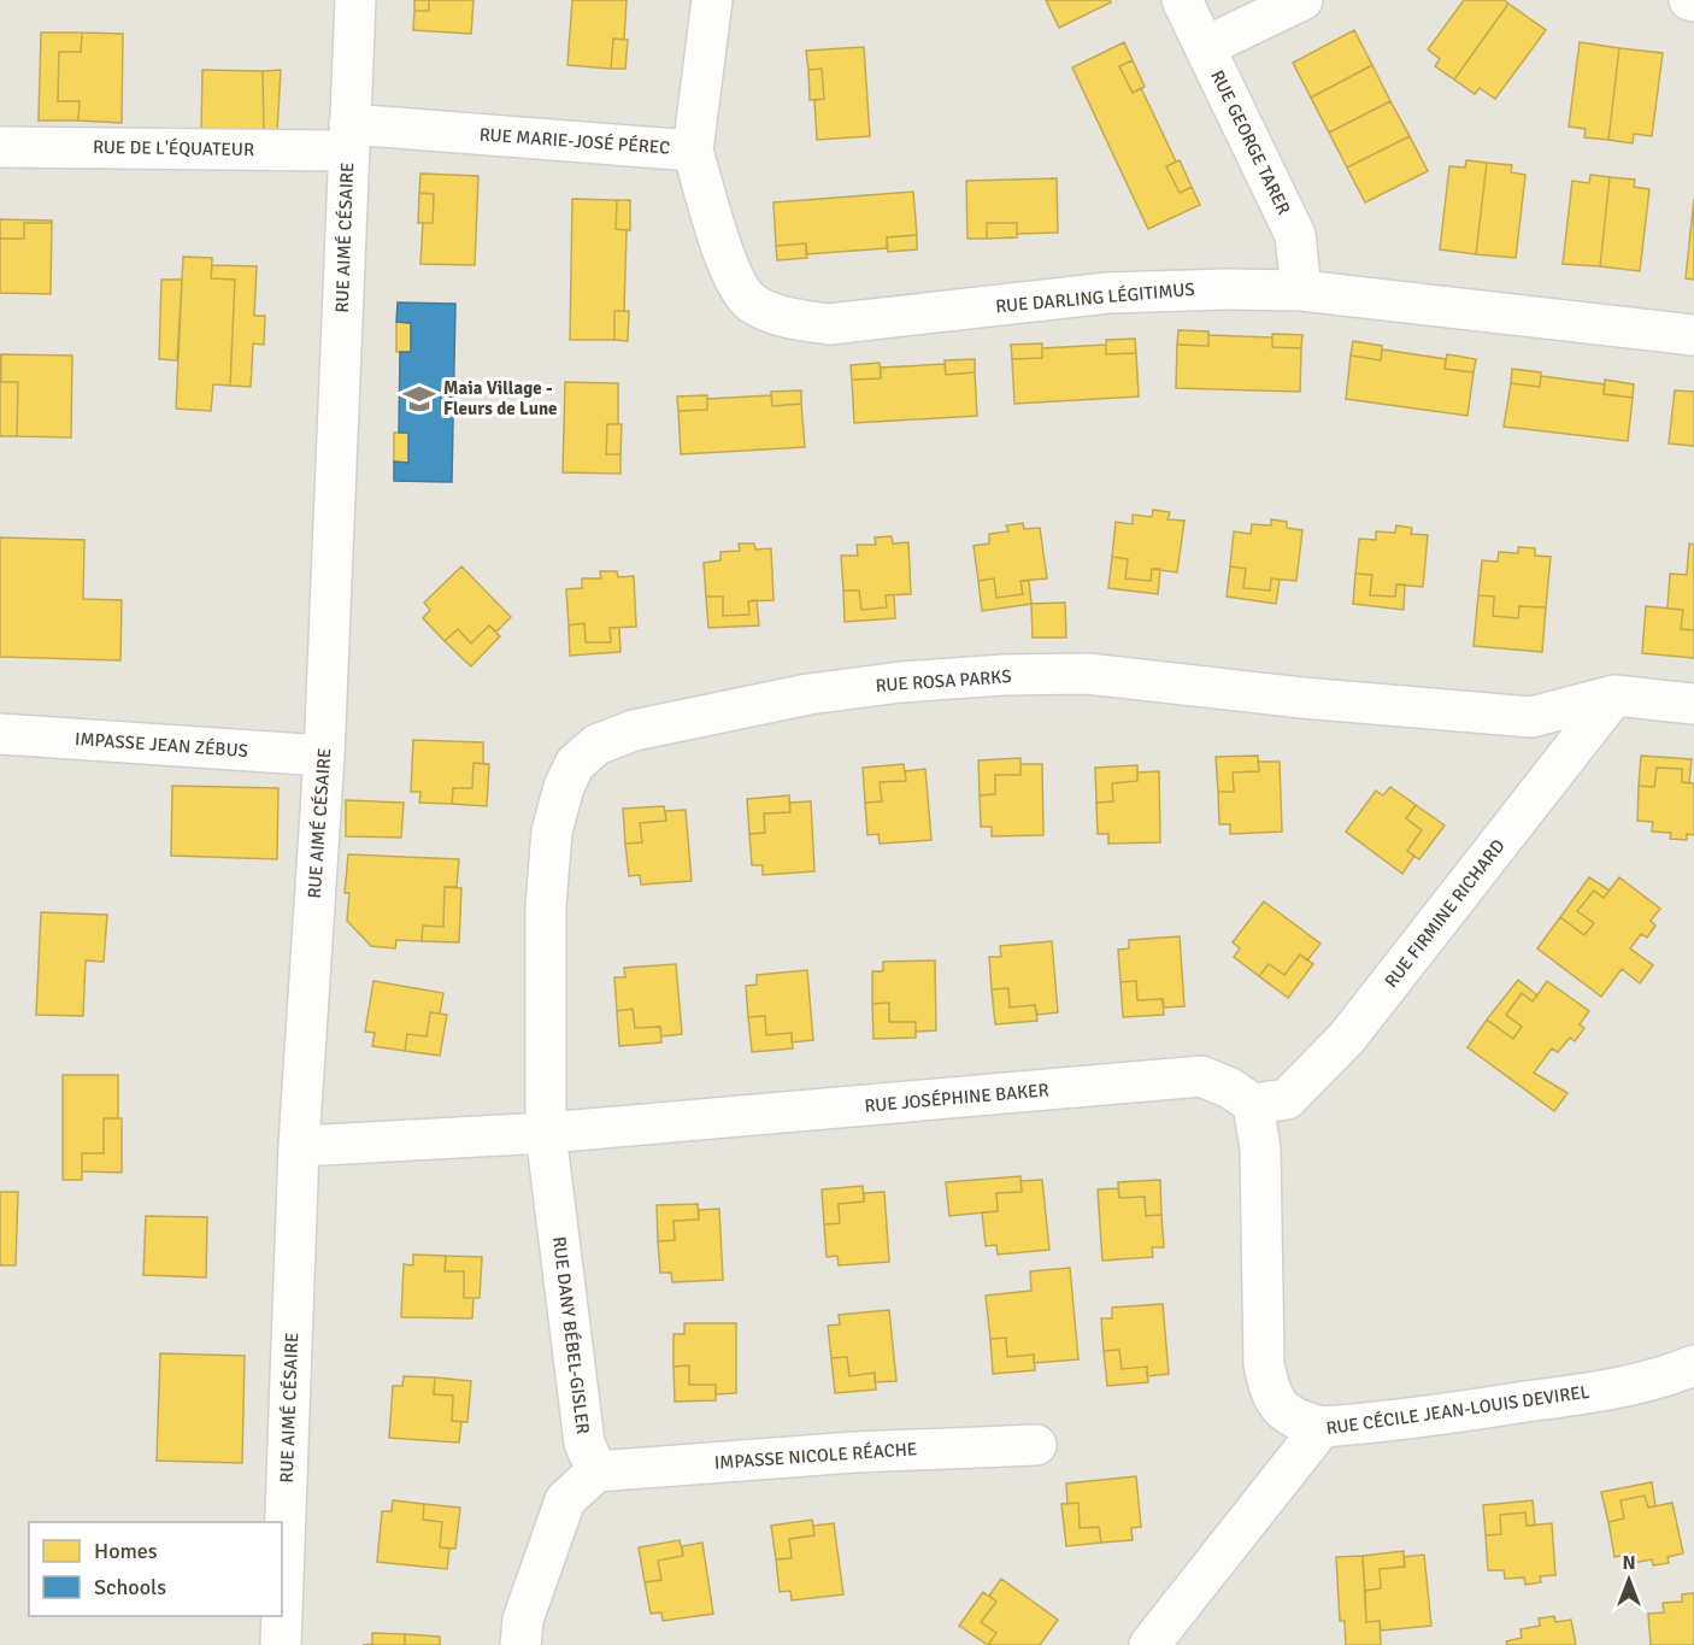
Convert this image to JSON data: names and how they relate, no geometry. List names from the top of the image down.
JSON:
{
  "streets": {
    "street": [
      "RUE MARIE-JOSÉ PÉREC",
      "RUE GEORGE TARER",
      "RUE DE L'ÉQUATEUR",
      "RUE AIMÉ CÉSAIRE",
      "RUE DARLING LÉGITIMUS",
      "RUE ROSA PARKS",
      "IMPASSE JEAN ZÉBUS",
      "RUE FIRMINE RICHARD",
      "RUE JOSÉPHINE BAKER",
      "RUE DANY BÉBEL-GISLER",
      "RUE CÉCILE JEAN-LOUIS DEVIREL",
      "IMPASSE NICOLE RÉACHE"
    ]
  },
  "crossings": [
    ["RUE MARIE-JOSÉ PÉREC", "RUE DE L'ÉQUATEUR"],
    ["RUE MARIE-JOSÉ PÉREC", "RUE AIMÉ CÉSAIRE"],
    ["RUE MARIE-JOSÉ PÉREC", "RUE DARLING LÉGITIMUS"],
    ["RUE GEORGE TARER", "RUE DARLING LÉGITIMUS"],
    ["RUE DE L'ÉQUATEUR", "RUE AIMÉ CÉSAIRE"],
    ["RUE AIMÉ CÉSAIRE", "IMPASSE JEAN ZÉBUS"],
    ["RUE AIMÉ CÉSAIRE", "RUE JOSÉPHINE BAKER"],
    ["RUE ROSA PARKS", "RUE FIRMINE RICHARD"],
    ["RUE ROSA PARKS", "RUE JOSÉPHINE BAKER"],
    ["RUE ROSA PARKS", "RUE DANY BÉBEL-GISLER"],
    ["RUE FIRMINE RICHARD", "RUE JOSÉPHINE BAKER"],
    ["RUE JOSÉPHINE BAKER", "RUE DANY BÉBEL-GISLER"],
    ["RUE DANY BÉBEL-GISLER", "IMPASSE NICOLE RÉACHE"]
  ],
  "places": {
    "school or university": ["Maia Village - Fleurs de Lune"]
  },
  "legend": ["Homes", "Schools"],
  "north": "top"
}
